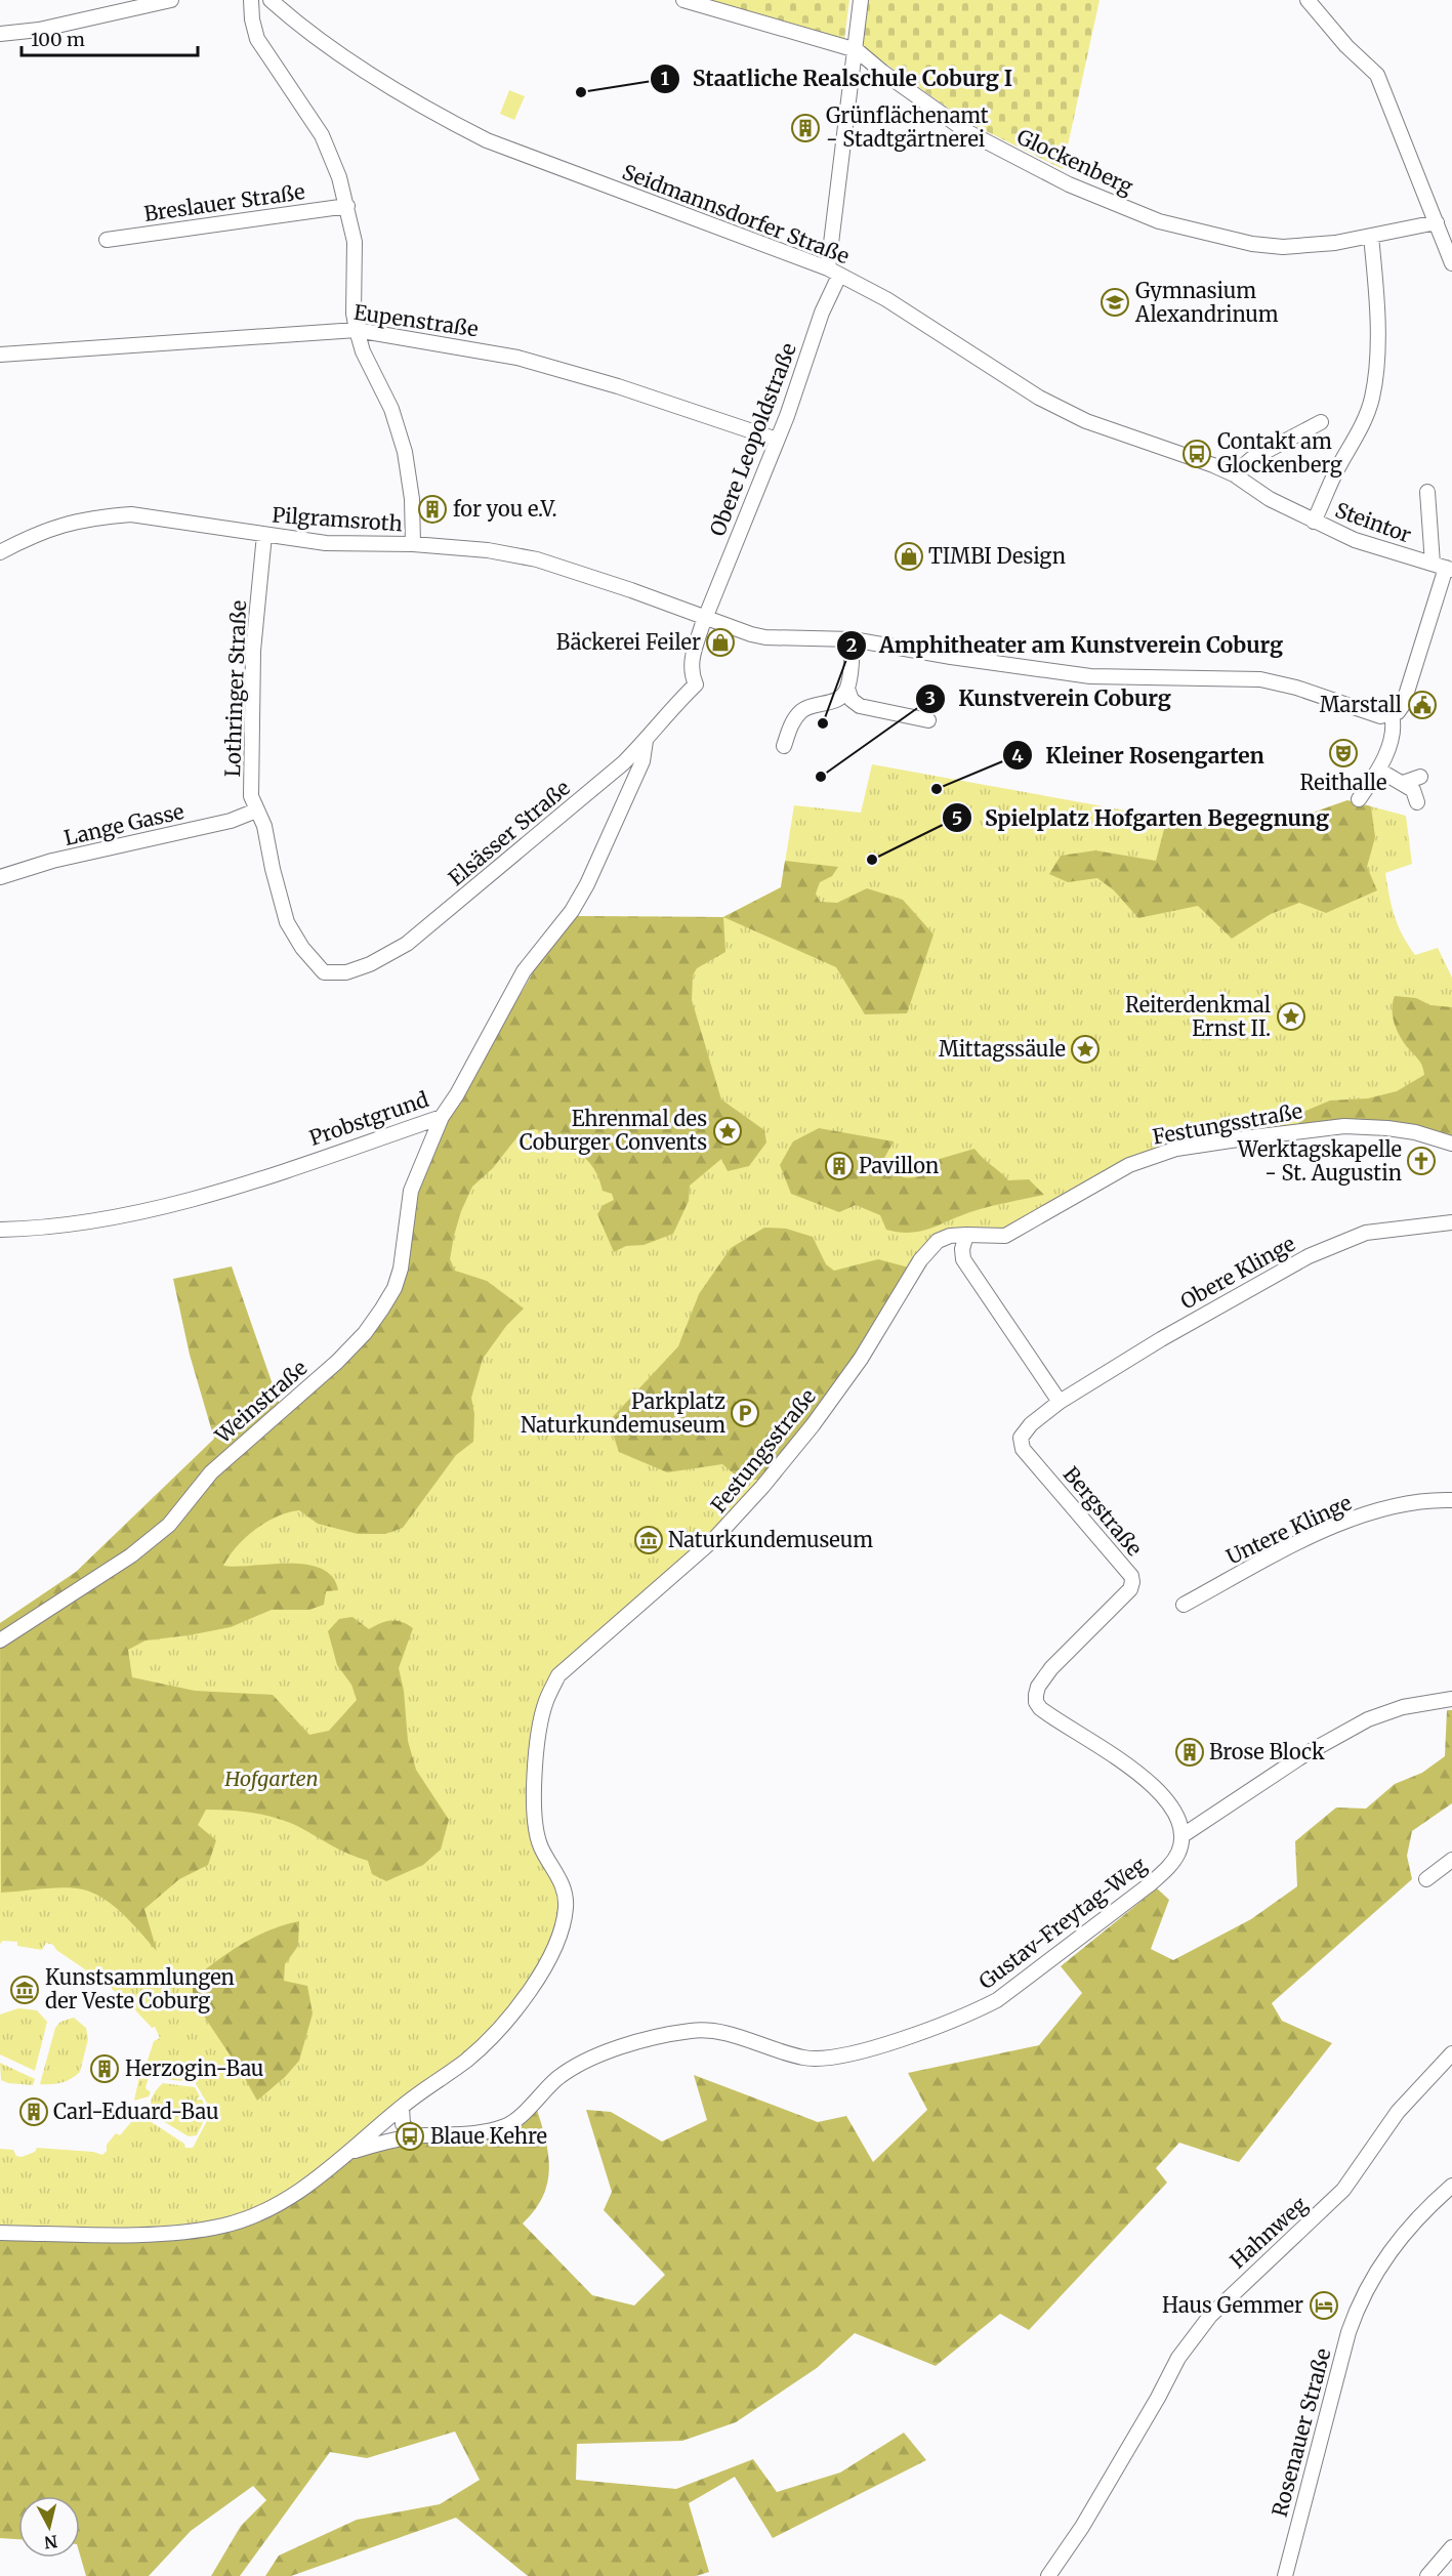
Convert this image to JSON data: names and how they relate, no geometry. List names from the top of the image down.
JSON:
{
  "streets": {
    "street": [
      "Glockenberg",
      "Breslauer Straße",
      "Seidmannsdorfer Straße",
      "Eupenstraße",
      "Obere Leopoldstraße",
      "Pilgramsroth",
      "Steintor",
      "Lothringer Straße",
      "Lange Gasse",
      "Elsässer Straße",
      "Probstgrund",
      "Festungsstraße",
      "Obere Klinge",
      "Weinstraße",
      "Bergstraße",
      "Untere Klinge",
      "Gustav-Freytag-Weg",
      "Hahnweg",
      "Rosenauer Straße"
    ]
  },
  "crossings": [
    ["Glockenberg", "Obere Leopoldstraße"],
    ["Seidmannsdorfer Straße", "Obere Leopoldstraße"],
    ["Seidmannsdorfer Straße", "Steintor"],
    ["Eupenstraße", "Obere Leopoldstraße"],
    ["Obere Leopoldstraße", "Pilgramsroth"],
    ["Obere Leopoldstraße", "Elsässer Straße"],
    ["Pilgramsroth", "Lothringer Straße"],
    ["Lothringer Straße", "Lange Gasse"],
    ["Lothringer Straße", "Elsässer Straße"],
    ["Elsässer Straße", "Probstgrund"],
    ["Probstgrund", "Weinstraße"],
    ["Festungsstraße", "Gustav-Freytag-Weg"],
    ["Obere Klinge", "Bergstraße"],
    ["Bergstraße", "Gustav-Freytag-Weg"]
  ],
  "parks": ["Hofgarten"],
  "places": {
    "other": [
      "Staatliche Realschule Coburg I",
      "Amphitheater am Kunstverein Coburg",
      "Kunstverein Coburg",
      "Kleiner Rosengarten",
      "Spielplatz Hofgarten Begegnung"
    ],
    "building": [
      "Grünflächenamt - Stadtgärtnerei",
      "for you e.V.",
      "Pavillon",
      "Brose Block",
      "Herzogin-Bau",
      "Carl-Eduard-Bau"
    ],
    "school or university": ["Gymnasium Alexandrinum"],
    "bus stop": ["Contakt am Glockenberg", "Blaue Kehre"],
    "shop": ["TIMBI Design", "Bäckerei Feiler"],
    "public building": ["Marstall"],
    "theatre": ["Reithalle"],
    "place": ["Reiterdenkmal Ernst II.", "Mittagssäule", "Ehrenmal des Coburger Convents"],
    "church": ["Werktagskapelle - St. Augustin"],
    "parking": ["Parkplatz Naturkundemuseum"],
    "museum": ["Naturkundemuseum", "Kunstsammlungen der Veste Coburg"],
    "hotel": ["Haus Gemmer"]
  },
  "scale_bar": "100 m",
  "north": "bottom"
}
